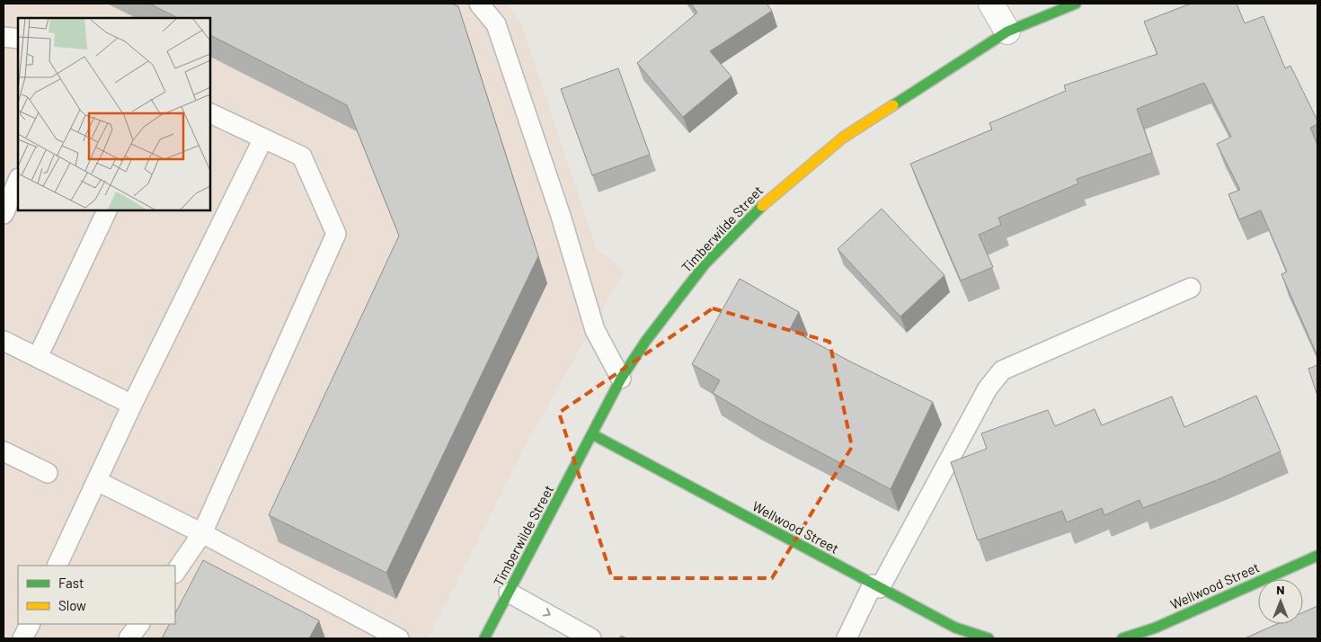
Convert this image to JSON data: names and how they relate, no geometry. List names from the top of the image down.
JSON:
{
  "streets": {
    "street": ["Timberwilde Street", "Wellwood Street"]
  },
  "crossings": [
    ["Timberwilde Street", "Wellwood Street"]
  ],
  "legend": ["Fast", "Slow"],
  "north": "top"
}
